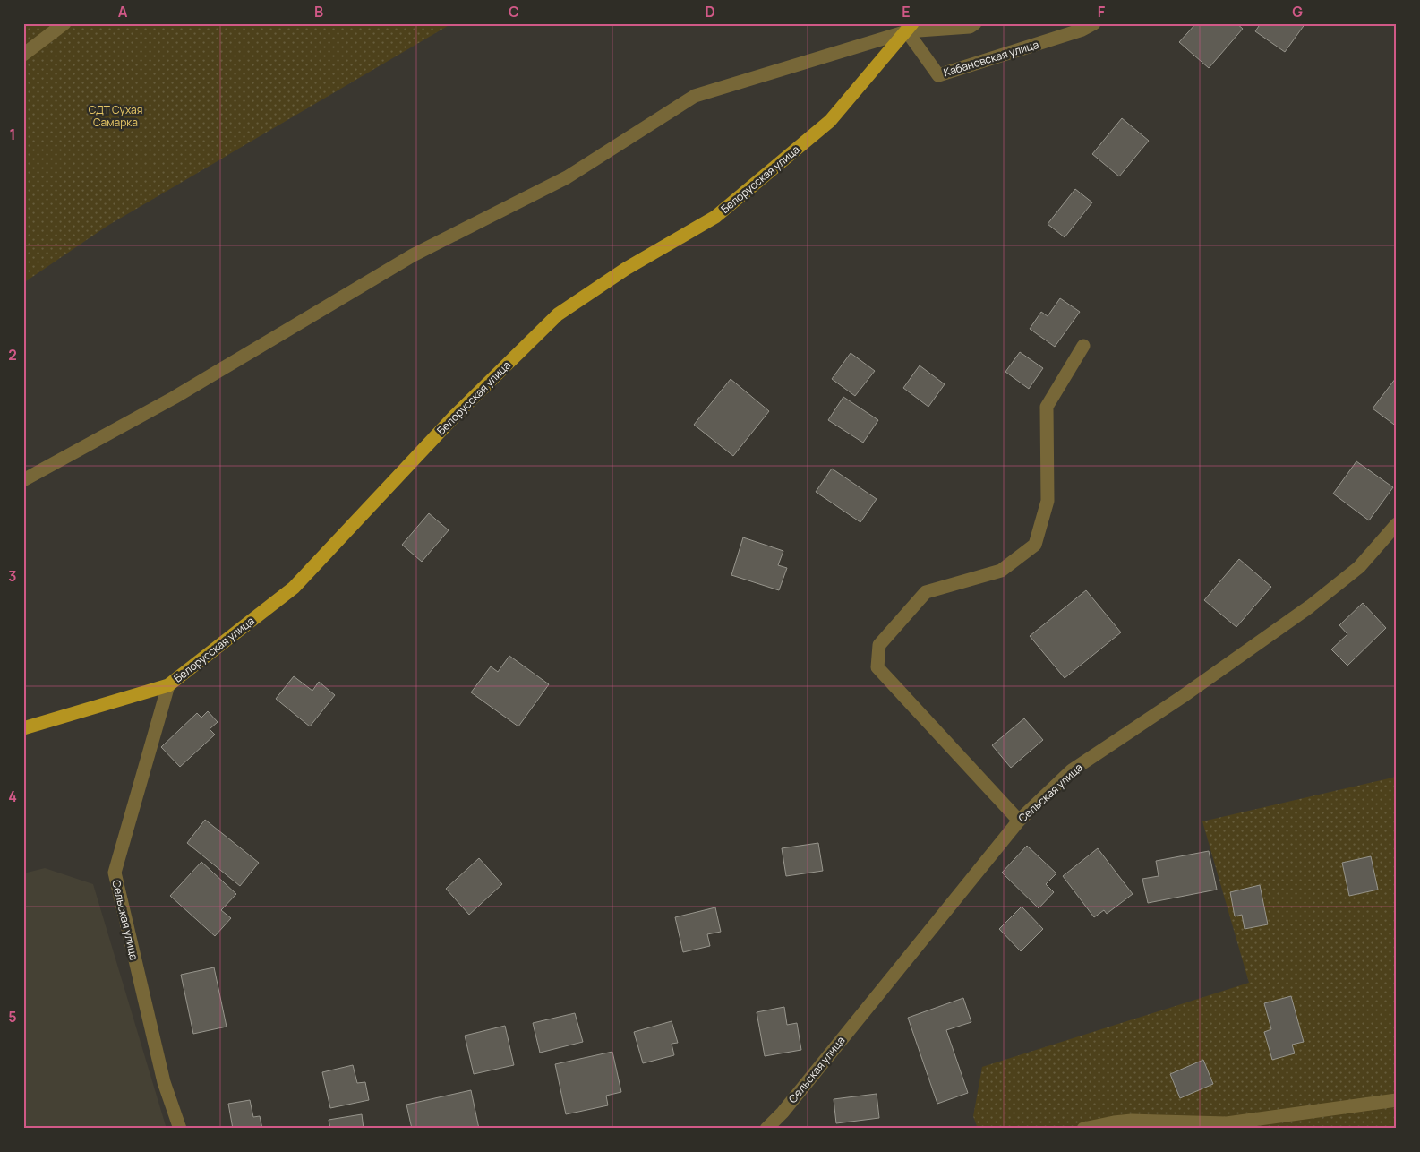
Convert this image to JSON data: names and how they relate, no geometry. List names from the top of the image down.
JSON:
{
  "streets": {
    "main road": ["Белорусская улица"],
    "street": ["Кабановская улица", "Сельская улица"]
  },
  "crossings": [
    ["Кабановская улица", "Белорусская улица"],
    ["Белорусская улица", "Сельская улица"]
  ],
  "parks": ["СДТ Сухая Самарка"],
  "grid": {
    "columns": [
      "A",
      "B",
      "C",
      "D",
      "E",
      "F",
      "G"
    ],
    "rows": [
      "1",
      "2",
      "3",
      "4",
      "5"
    ]
  }
}
